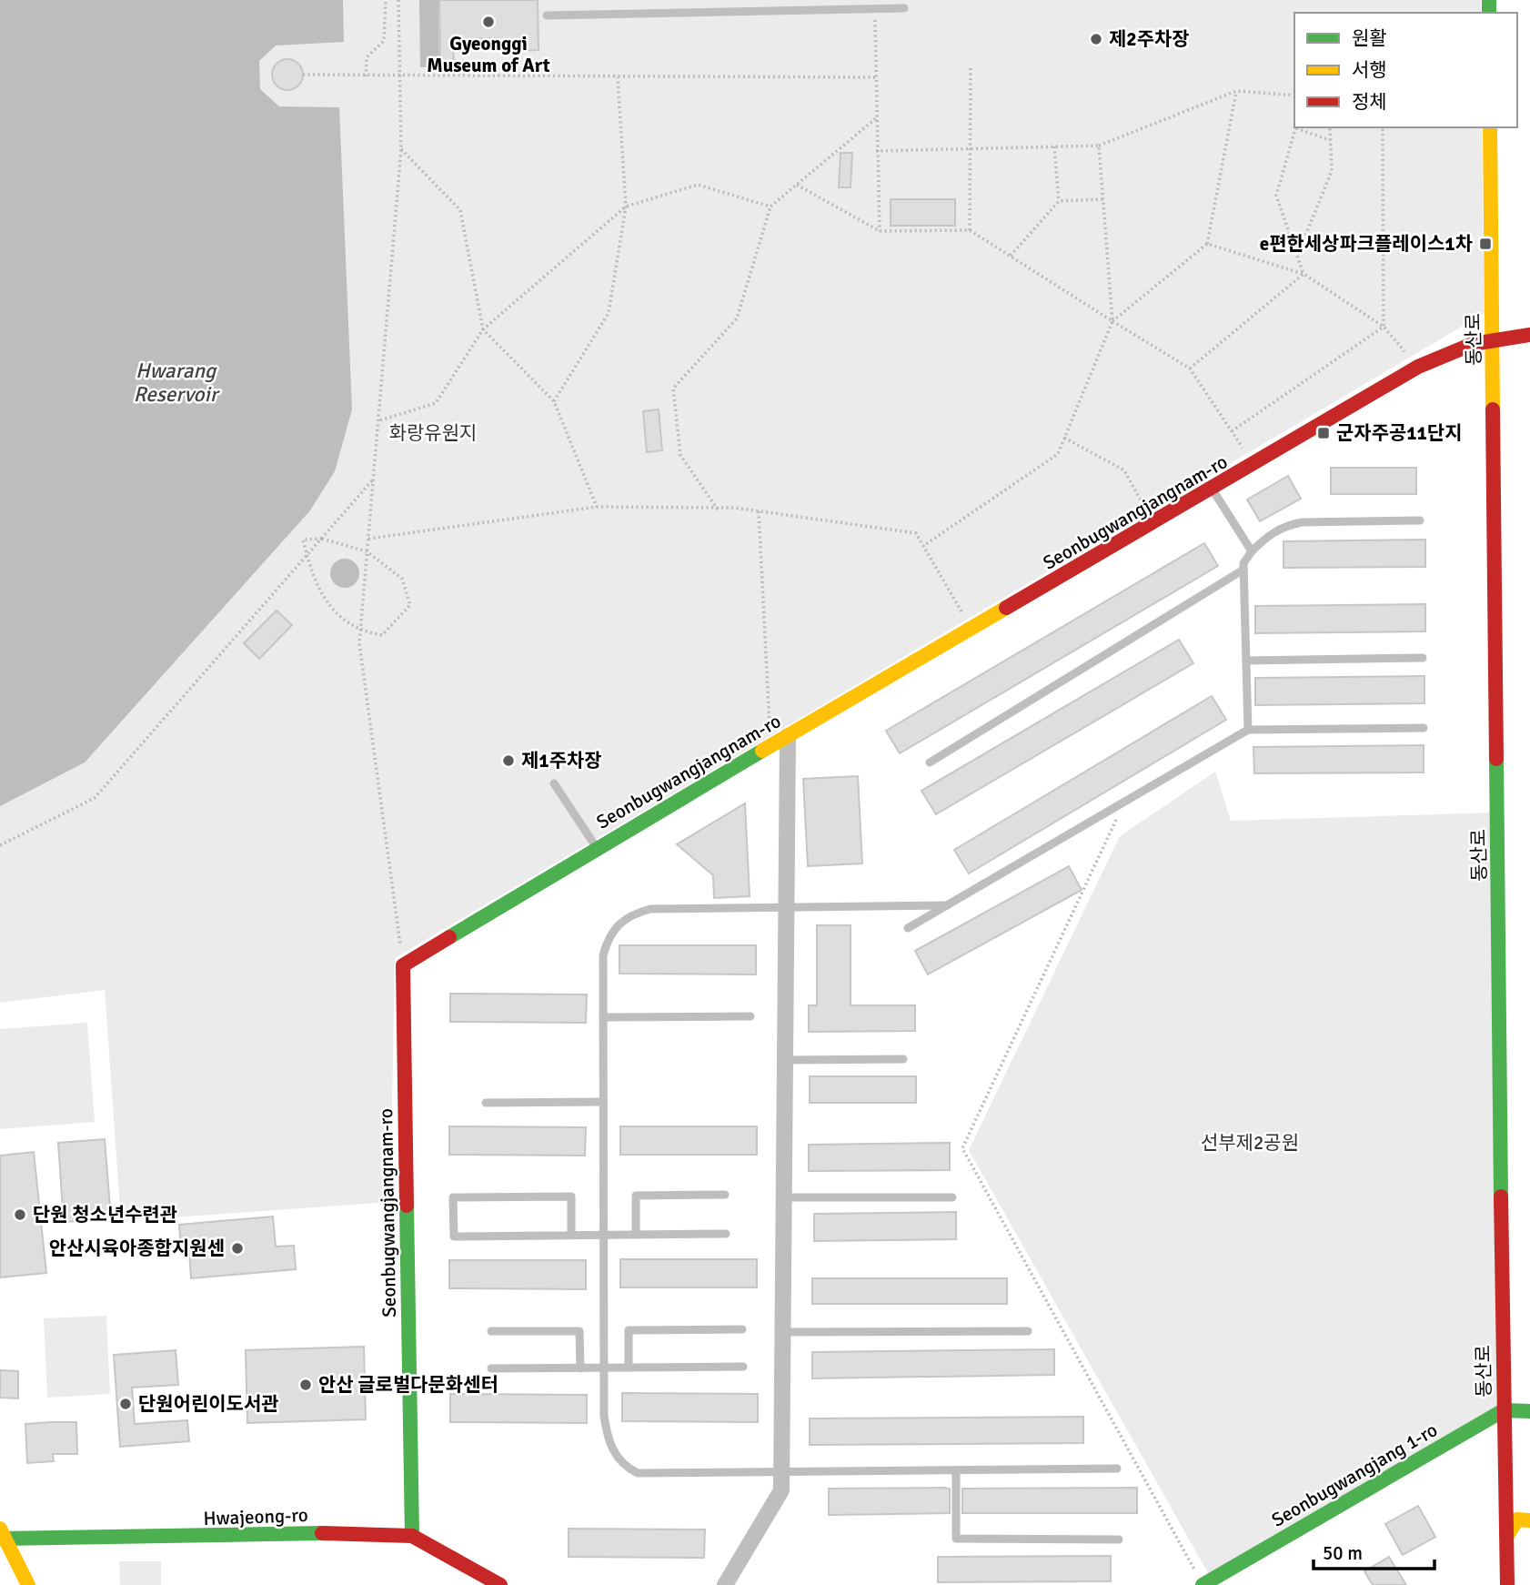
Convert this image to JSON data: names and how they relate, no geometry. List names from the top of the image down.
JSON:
{
  "streets": {
    "street": [
      "동산로",
      "Seonbugwangjangnam-ro",
      "Seonbugwangjang 1-ro",
      "Hwajeong-ro"
    ]
  },
  "crossings": [
    ["동산로", "Seonbugwangjangnam-ro"],
    ["동산로", "Seonbugwangjang 1-ro"],
    ["Seonbugwangjangnam-ro", "Hwajeong-ro"]
  ],
  "water": ["Hwarang Reservoir"],
  "parks": ["화랑유원지", "선부제2공원"],
  "places": {
    "other": [
      "Gyeonggi Museum of Art",
      "제2주차장",
      "제1주차장",
      "단원 청소년수련관",
      "안산시육아종합지원센",
      "안산 글로벌다문화센터",
      "단원어린이도서관"
    ],
    "transit": ["e편한세상파크플레이스1차", "군자주공11단지"]
  },
  "legend": ["원활", "서행", "정체"],
  "scale_bar": "50 m"
}
